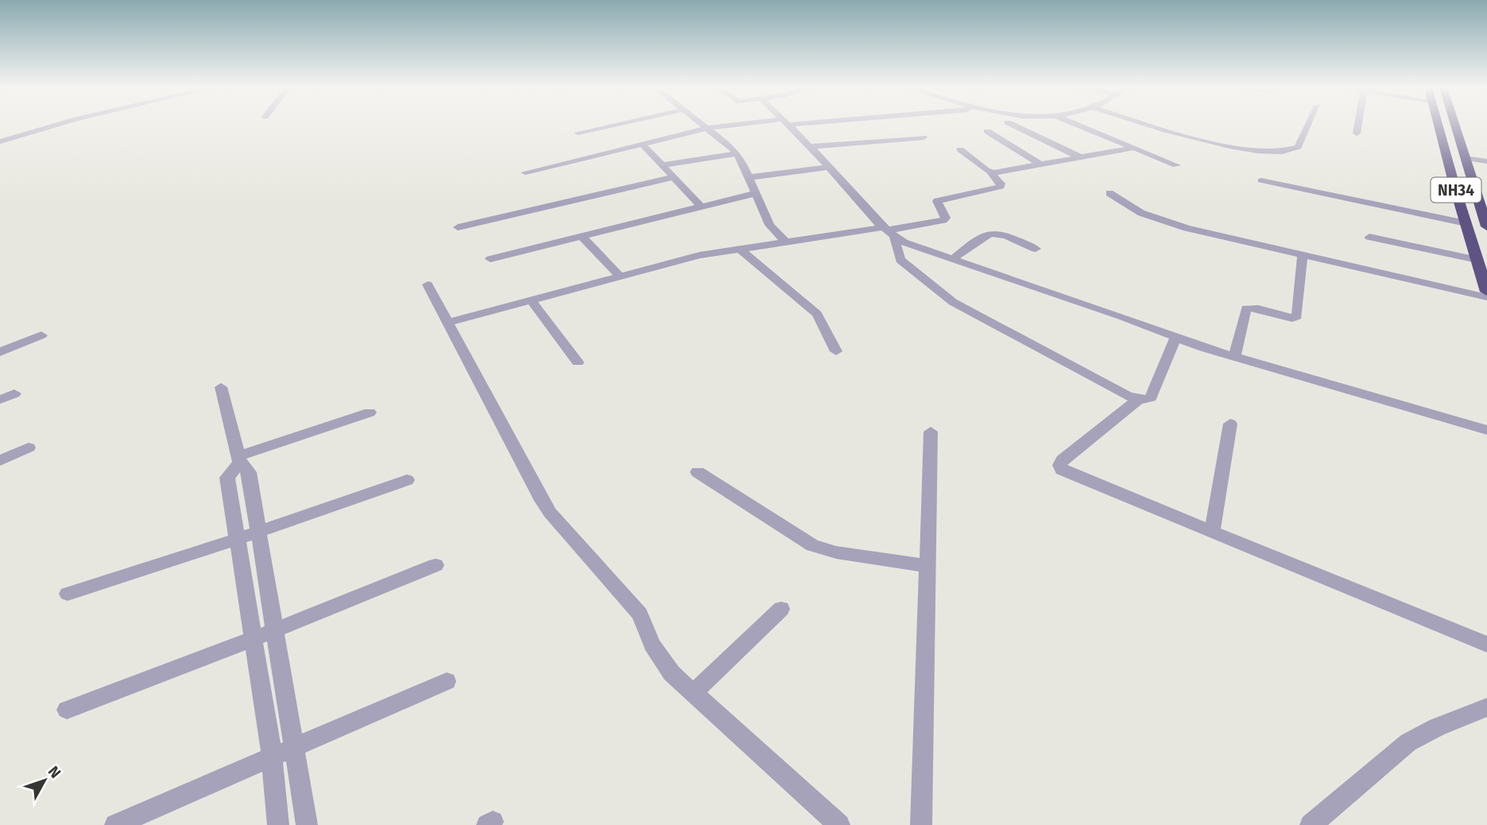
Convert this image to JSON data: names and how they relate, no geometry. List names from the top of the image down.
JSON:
{
  "streets": {
    "highway": ["NH34"]
  },
  "north": "top right"
}
